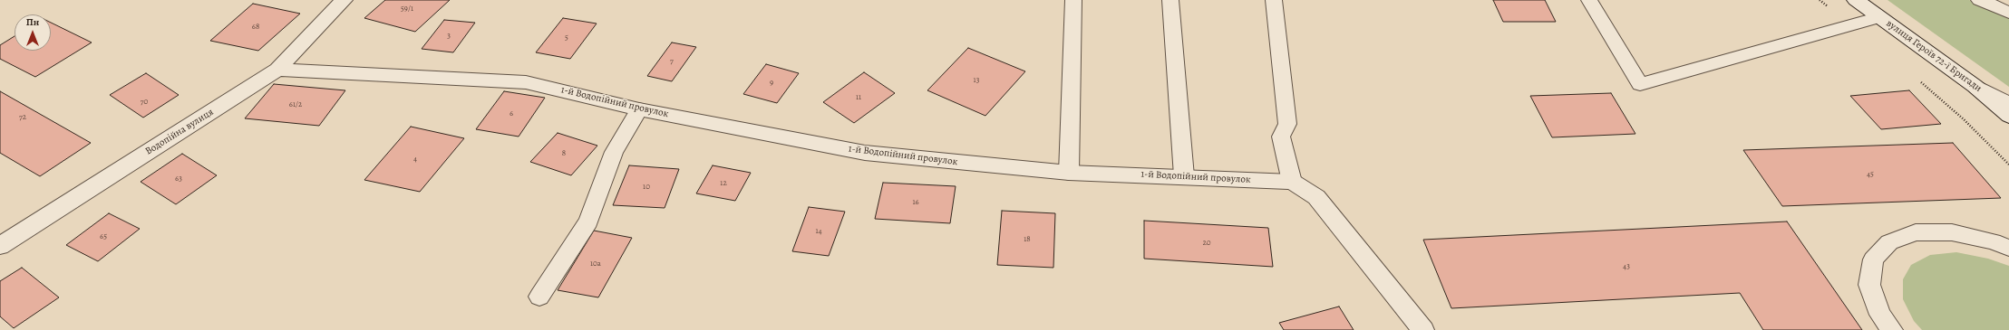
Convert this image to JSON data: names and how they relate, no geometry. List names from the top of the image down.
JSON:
{
  "streets": {
    "street": ["вулиця Героїв 72-ї Бригади", "1-й Водопійний провулок", "Водопійна вулиця"]
  },
  "crossings": [
    ["1-й Водопійний провулок", "Водопійна вулиця"]
  ],
  "house_numbers": [
    "59/1",
    "68",
    "3",
    "5",
    "7",
    "13",
    "9",
    "11",
    "70",
    "61/2",
    "6",
    "72",
    "8",
    "4",
    "45",
    "63",
    "12",
    "10",
    "16",
    "14",
    "65",
    "18",
    "20",
    "10а",
    "43"
  ],
  "north": "top"
}
